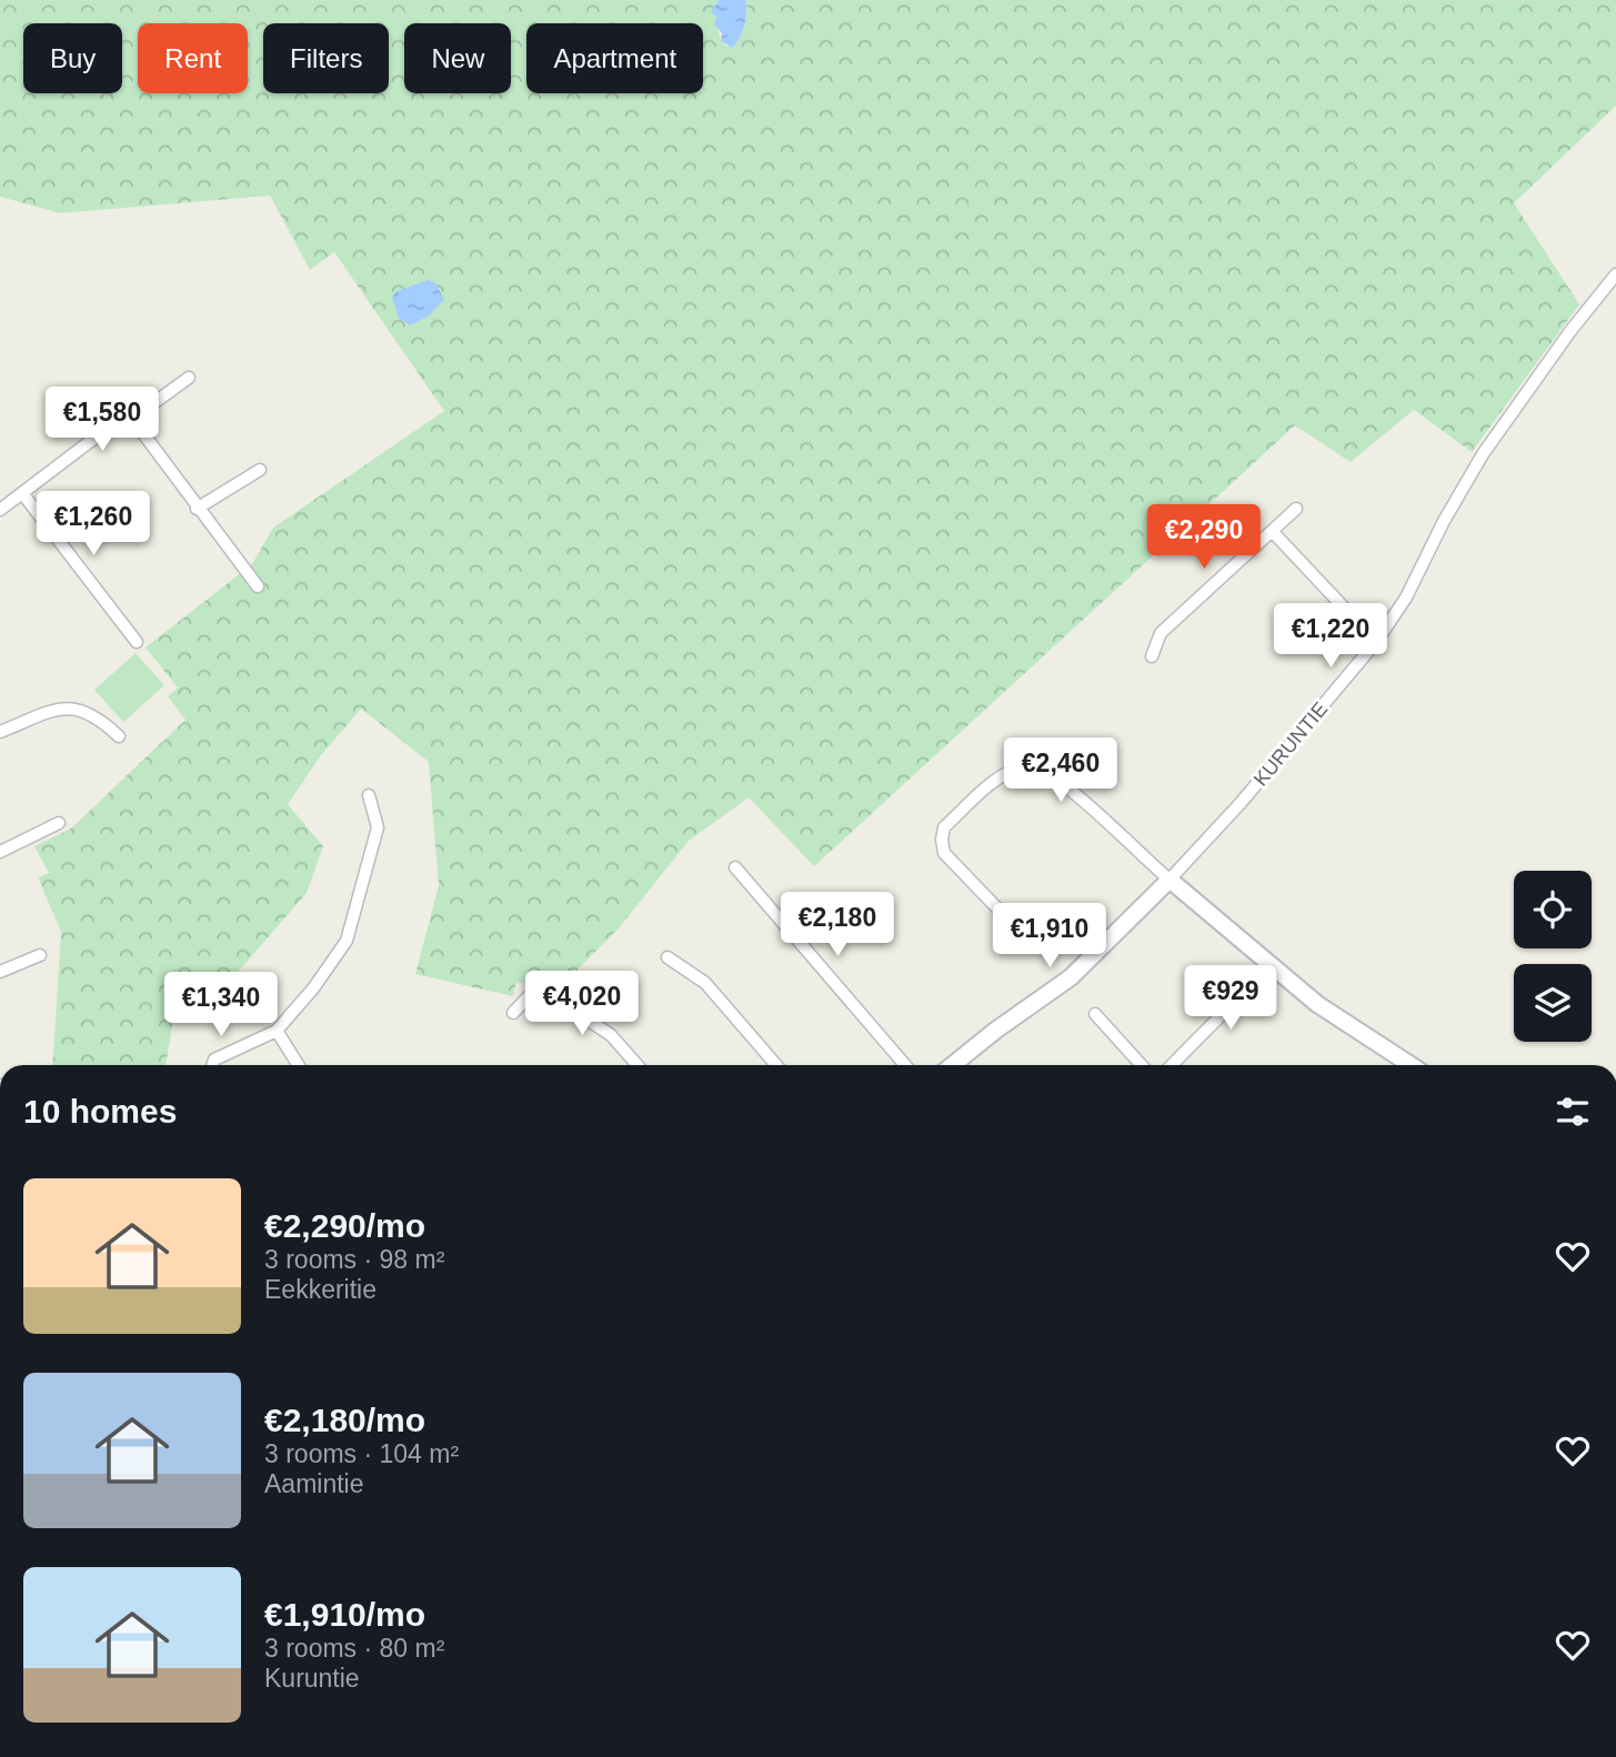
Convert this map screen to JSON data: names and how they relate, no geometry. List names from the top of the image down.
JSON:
{
  "streets": {
    "street": ["KURUNTIE"]
  },
  "page": {
    "chip": [
      "Buy",
      "Rent",
      "Filters",
      "New",
      "Apartment"
    ],
    "price": [
      "€1,580",
      "€1,260",
      "€2,290",
      "€1,220",
      "€2,460",
      "€2,180",
      "€1,910",
      "€929",
      "€4,020",
      "€1,340"
    ],
    "heading": "10 homes",
    "list": [
      {
        "name": "€2,290/mo",
        "note": "3 rooms · 98 m² · Eekkeritie"
      },
      {
        "name": "€2,180/mo",
        "note": "3 rooms · 104 m² · Aamintie"
      },
      {
        "name": "€1,910/mo",
        "note": "3 rooms · 80 m² · Kuruntie"
      }
    ]
  }
}
